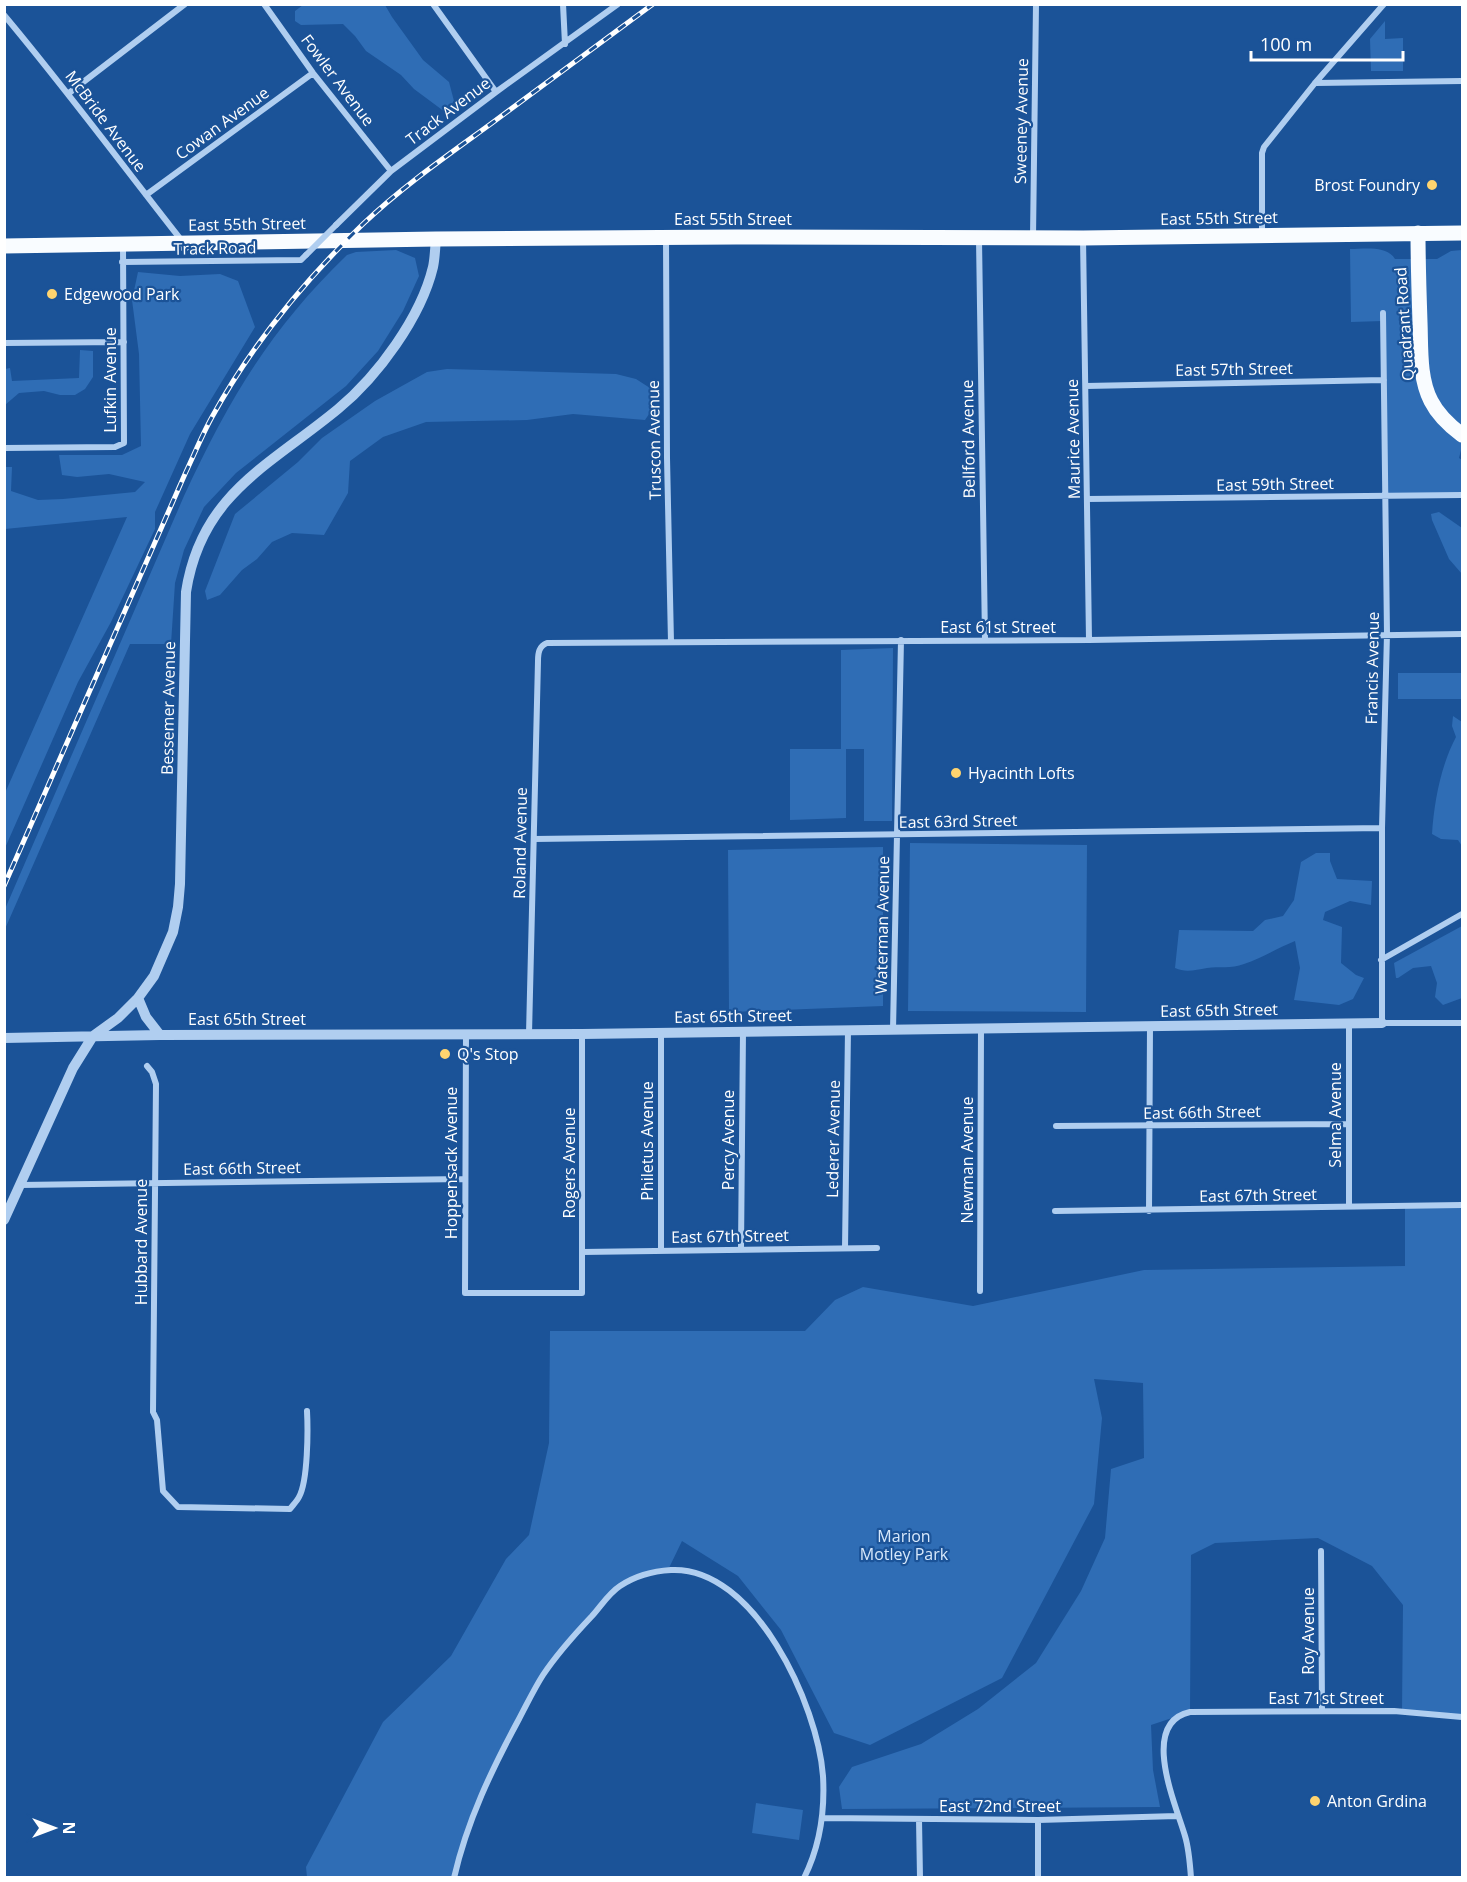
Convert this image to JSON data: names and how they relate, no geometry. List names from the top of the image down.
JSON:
{
  "streets": {
    "main road": ["East 55th Street", "Quadrant Road"],
    "street": [
      "Fowler Avenue",
      "Track Avenue",
      "McBride Avenue",
      "Sweeney Avenue",
      "Cowan Avenue",
      "Track Road",
      "East 57th Street",
      "Lufkin Avenue",
      "Bellford Avenue",
      "Maurice Avenue",
      "Truscon Avenue",
      "East 59th Street",
      "East 61st Street",
      "Francis Avenue",
      "Bessemer Avenue",
      "East 63rd Street",
      "Roland Avenue",
      "Waterman Avenue",
      "East 65th Street",
      "East 66th Street",
      "Selma Avenue",
      "Lederer Avenue",
      "Percy Avenue",
      "Philetus Avenue",
      "Newman Avenue",
      "Hoppensack Avenue",
      "Rogers Avenue",
      "East 67th Street",
      "Hubbard Avenue",
      "Roy Avenue",
      "East 71st Street",
      "East 72nd Street"
    ]
  },
  "crossings": [
    ["Fowler Avenue", "Track Avenue"],
    ["Fowler Avenue", "Cowan Avenue"],
    ["Track Avenue", "Track Road"],
    ["McBride Avenue", "Cowan Avenue"],
    ["McBride Avenue", "East 55th Street"],
    ["Sweeney Avenue", "East 55th Street"],
    ["East 55th Street", "Quadrant Road"],
    ["East 55th Street", "Lufkin Avenue"],
    ["East 55th Street", "Bellford Avenue"],
    ["East 55th Street", "Maurice Avenue"],
    ["East 55th Street", "Truscon Avenue"],
    ["East 55th Street", "Bessemer Avenue"],
    ["Track Road", "Lufkin Avenue"],
    ["East 57th Street", "Maurice Avenue"],
    ["East 57th Street", "Francis Avenue"],
    ["Bellford Avenue", "East 61st Street"],
    ["Maurice Avenue", "East 59th Street"],
    ["Maurice Avenue", "East 61st Street"],
    ["Truscon Avenue", "East 61st Street"],
    ["East 59th Street", "Francis Avenue"],
    ["East 61st Street", "Francis Avenue"],
    ["East 61st Street", "Roland Avenue"],
    ["East 61st Street", "Waterman Avenue"],
    ["Francis Avenue", "East 63rd Street"],
    ["Francis Avenue", "East 65th Street"],
    ["Bessemer Avenue", "East 65th Street"],
    ["Bessemer Avenue", "East 66th Street"],
    ["East 63rd Street", "Roland Avenue"],
    ["East 63rd Street", "Waterman Avenue"],
    ["Roland Avenue", "East 65th Street"],
    ["Waterman Avenue", "East 65th Street"],
    ["East 65th Street", "Selma Avenue"],
    ["East 65th Street", "Lederer Avenue"],
    ["East 65th Street", "Percy Avenue"],
    ["East 65th Street", "Philetus Avenue"],
    ["East 65th Street", "Newman Avenue"],
    ["East 65th Street", "Hoppensack Avenue"],
    ["East 65th Street", "Rogers Avenue"],
    ["East 66th Street", "Selma Avenue"],
    ["East 66th Street", "Hoppensack Avenue"],
    ["East 66th Street", "Hubbard Avenue"],
    ["Selma Avenue", "East 67th Street"],
    ["Lederer Avenue", "East 67th Street"],
    ["Percy Avenue", "East 67th Street"],
    ["Philetus Avenue", "East 67th Street"],
    ["Hoppensack Avenue", "Rogers Avenue"],
    ["Rogers Avenue", "East 67th Street"],
    ["Roy Avenue", "East 71st Street"],
    ["East 71st Street", "East 72nd Street"]
  ],
  "parks": ["Marion Motley Park"],
  "places": [
    "Brost Foundry",
    "Edgewood Park",
    "Hyacinth Lofts",
    "Q's Stop",
    "Anton Grdina"
  ],
  "scale_bar": "100 m",
  "north": "right"
}
